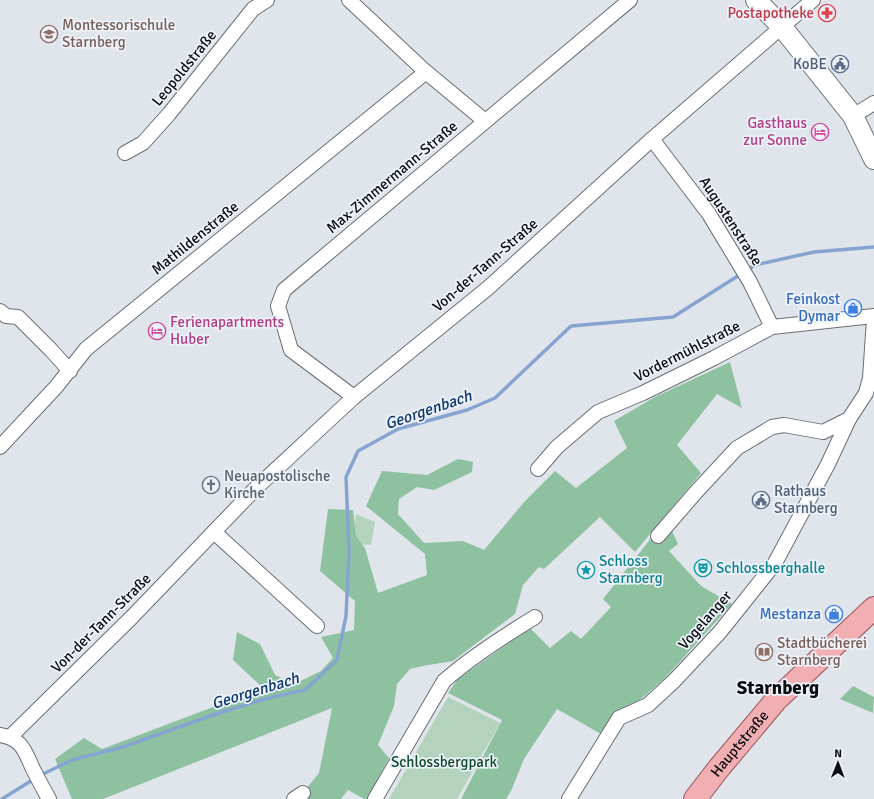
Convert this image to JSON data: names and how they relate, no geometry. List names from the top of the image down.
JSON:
{
  "streets": {
    "main road": ["Hauptstraße"],
    "street": [
      "Leopoldstraße",
      "Max-Zimmermann-Straße",
      "Augustenstraße",
      "Mathildenstraße",
      "Von-der-Tann-Straße",
      "Vordermühlstraße",
      "Vogelanger"
    ]
  },
  "crossings": [
    ["Max-Zimmermann-Straße", "Von-der-Tann-Straße"],
    ["Augustenstraße", "Von-der-Tann-Straße"],
    ["Augustenstraße", "Vordermühlstraße"]
  ],
  "districts": ["Starnberg"],
  "water": ["Georgenbach"],
  "parks": ["Schlossbergpark"],
  "places": {
    "pharmacy": ["Postapotheke"],
    "school or university": ["Montessorischule Starnberg"],
    "public building": ["KoBE", "Rathaus Starnberg"],
    "hotel": ["Gasthaus zur Sonne", "Ferienapartments Huber"],
    "shop": ["Feinkost Dymar", "Mestanza"],
    "church": ["Neuapostolische Kirche"],
    "theatre": ["Schlossberghalle"],
    "place": ["Schloss Starnberg"],
    "library": ["Stadtbücherei Starnberg"]
  },
  "north": "top"
}
